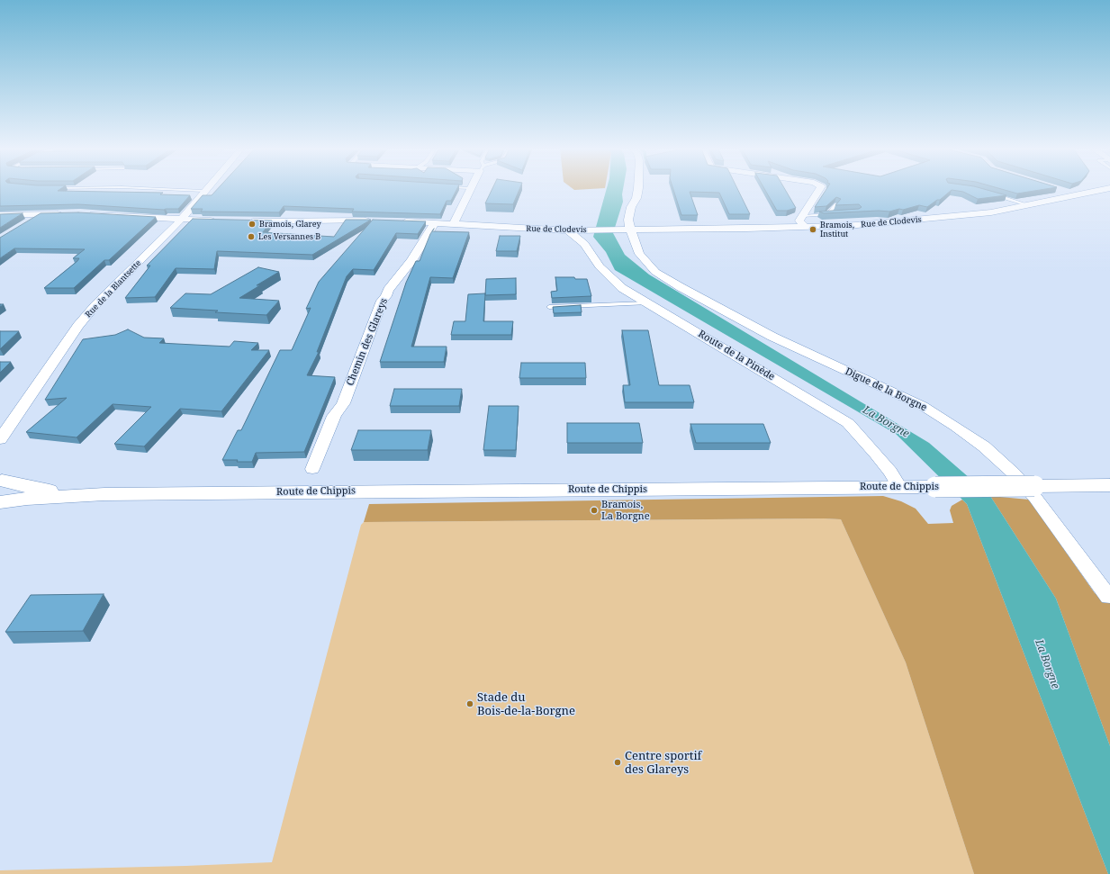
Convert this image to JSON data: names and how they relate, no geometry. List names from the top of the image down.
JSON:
{
  "streets": {
    "street": [
      "Rue de Clodevis",
      "Rue de la Blantsette",
      "Chemin des Glareys",
      "Route de la Pinède",
      "Digue de la Borgne",
      "Route de Chippis"
    ]
  },
  "crossings": [
    ["Rue de Clodevis", "Chemin des Glareys"],
    ["Rue de Clodevis", "Route de la Pinède"],
    ["Rue de Clodevis", "Digue de la Borgne"],
    ["Route de la Pinède", "Route de Chippis"]
  ],
  "water": ["La Borgne"],
  "places": [
    "Bramois, Glarey",
    "Bramois, Institut",
    "Les Versannes B",
    "Bramois, La Borgne",
    "Stade du Bois-de-la-Borgne",
    "Centre sportif des Glareys"
  ]
}
